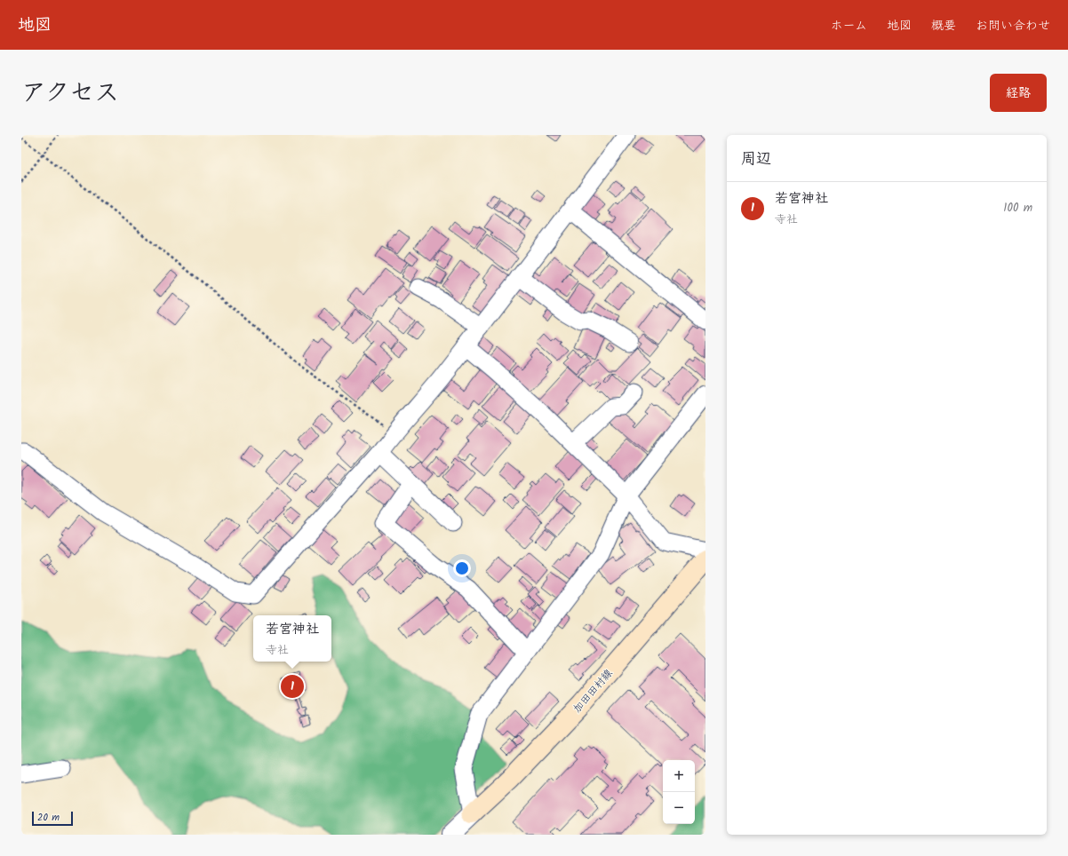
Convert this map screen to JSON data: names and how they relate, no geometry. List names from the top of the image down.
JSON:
{
  "streets": {
    "main road": ["加田田村線"]
  },
  "scale_bar": "20 m",
  "page": {
    "header": "地図",
    "nav": [
      "ホーム",
      "地図",
      "概要",
      "お問い合わせ"
    ],
    "title": "アクセス",
    "buttons": "経路",
    "heading": "周辺",
    "list": [
      {
        "mark": "1",
        "name": "若宮神社",
        "note": "寺社",
        "value": "100 m"
      }
    ],
    "popup": ["若宮神社", "寺社"],
    "pins": "1",
    "map_buttons": ["+", "−"],
    "scale": "20 m"
  }
}
